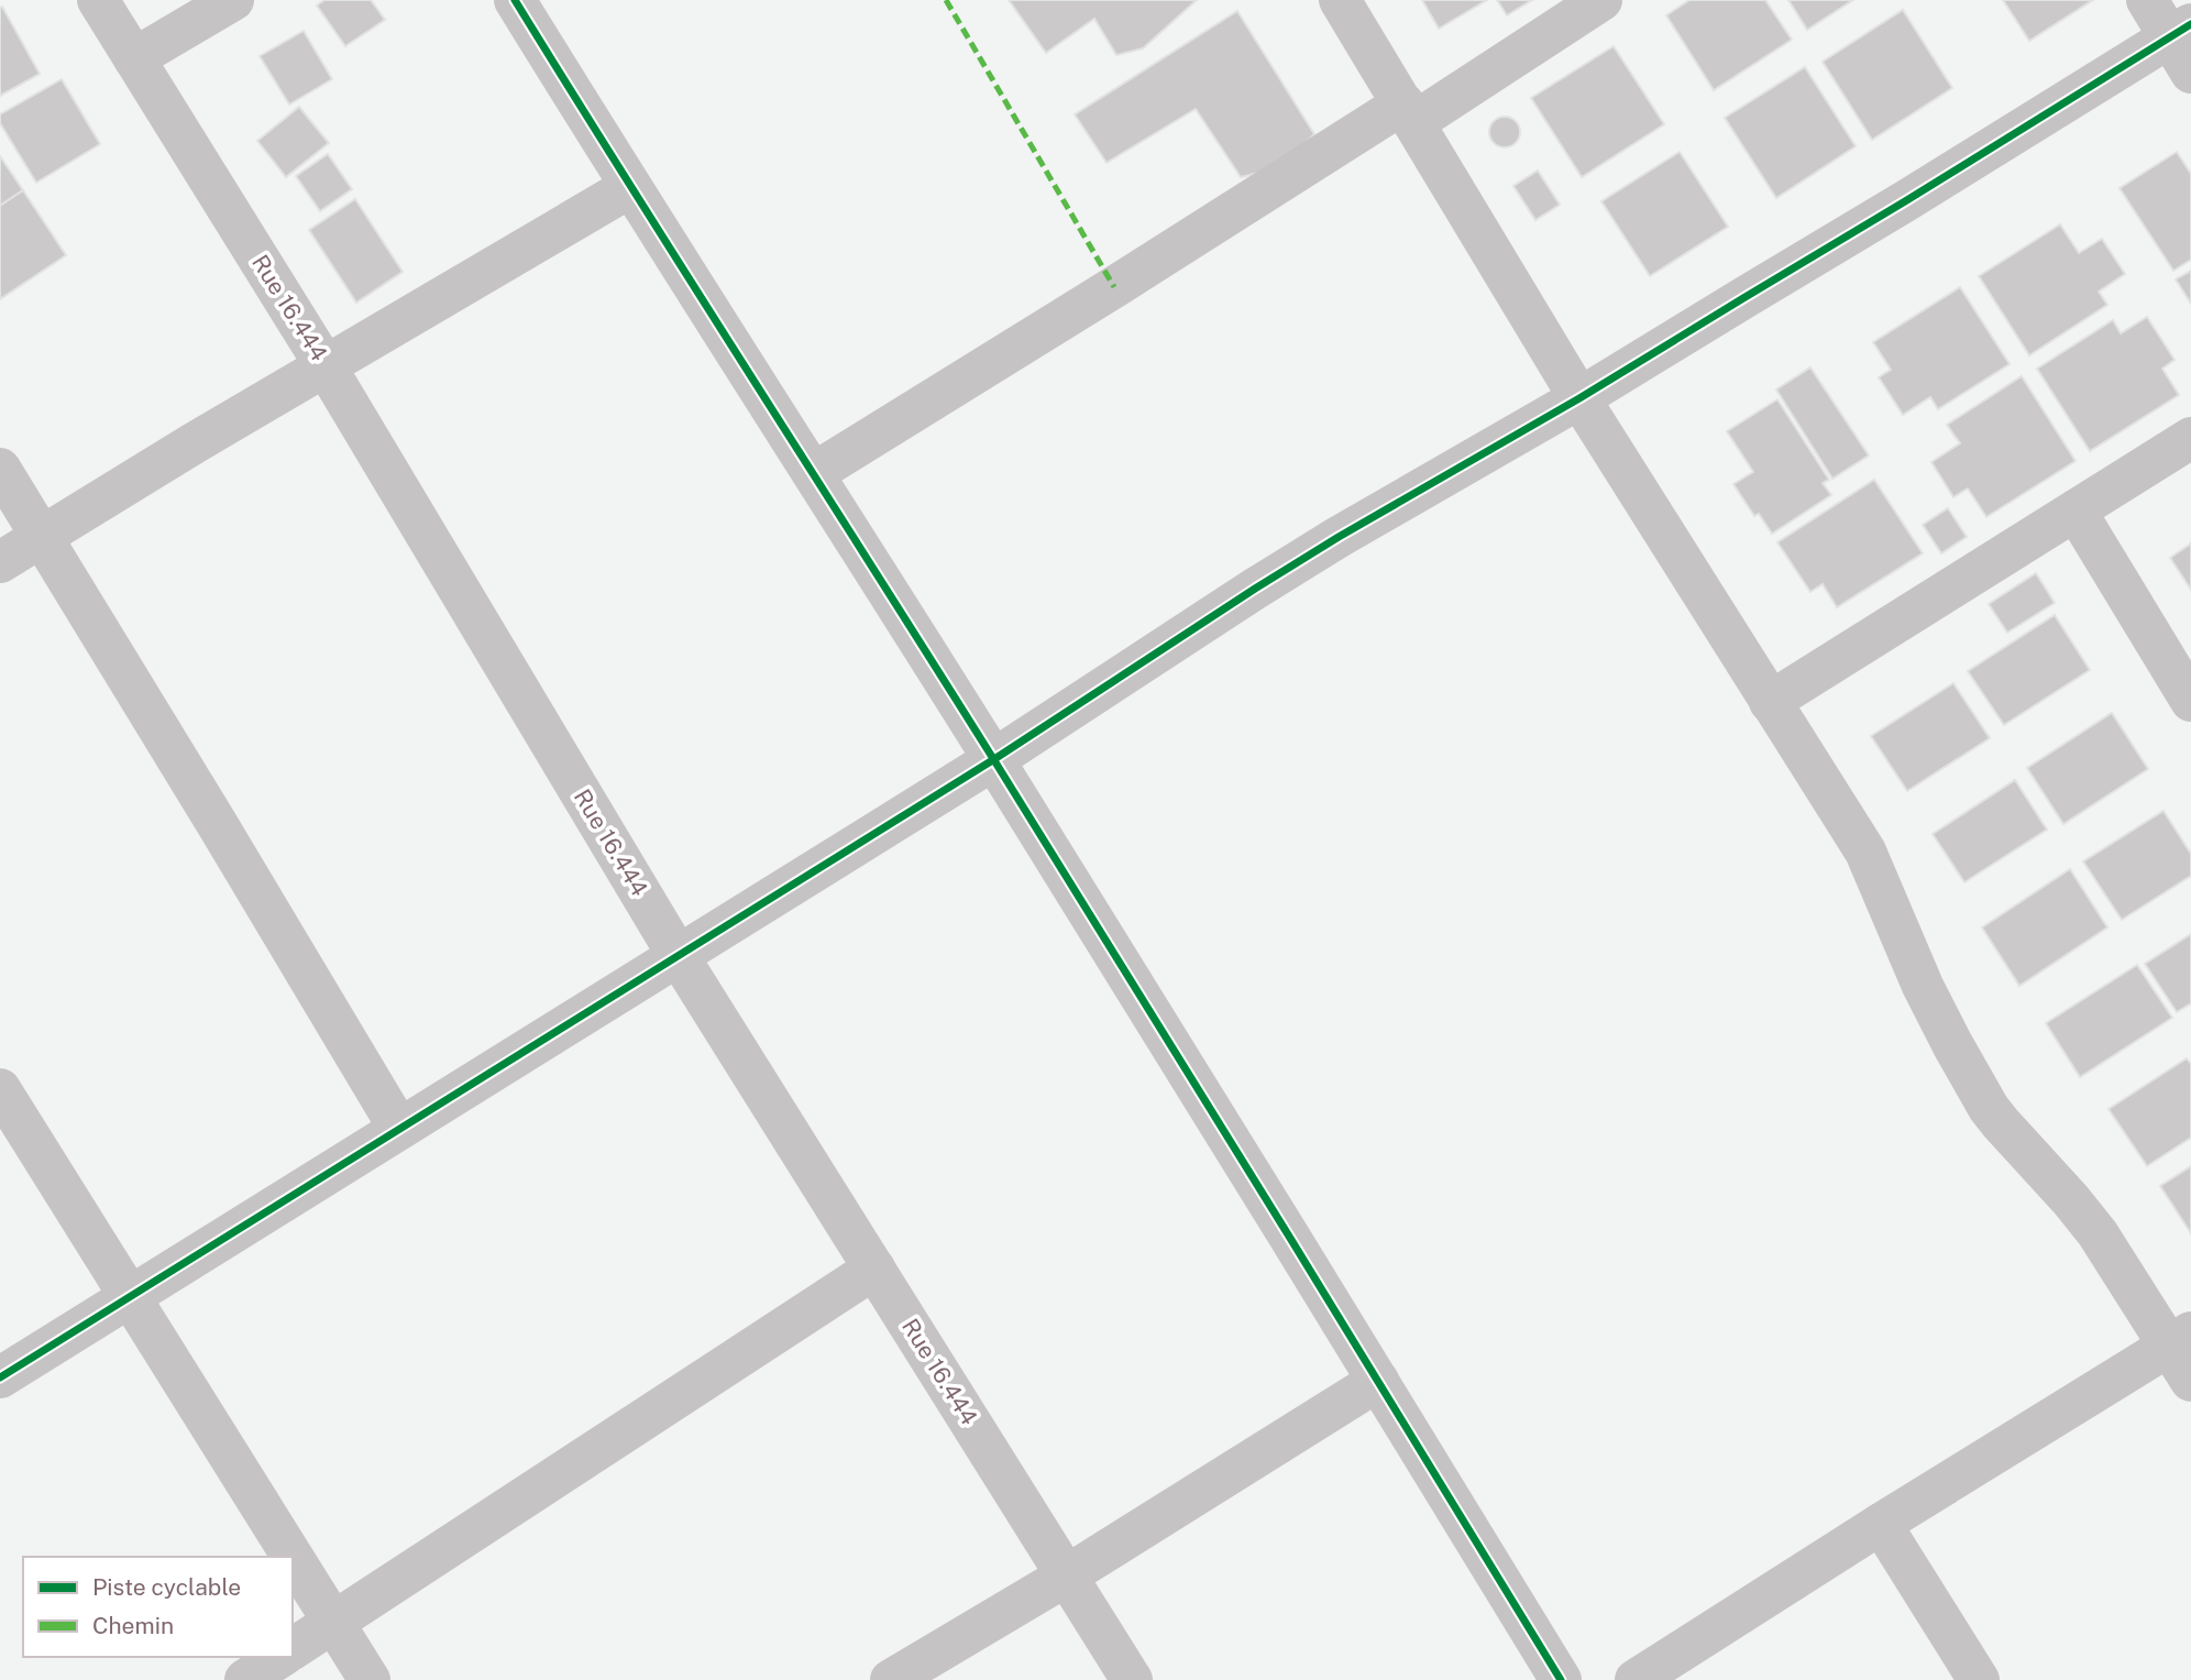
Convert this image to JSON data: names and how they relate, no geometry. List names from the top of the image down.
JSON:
{
  "streets": {
    "street": ["Rue 16.444"]
  },
  "legend": ["Piste cyclable", "Chemin"]
}
